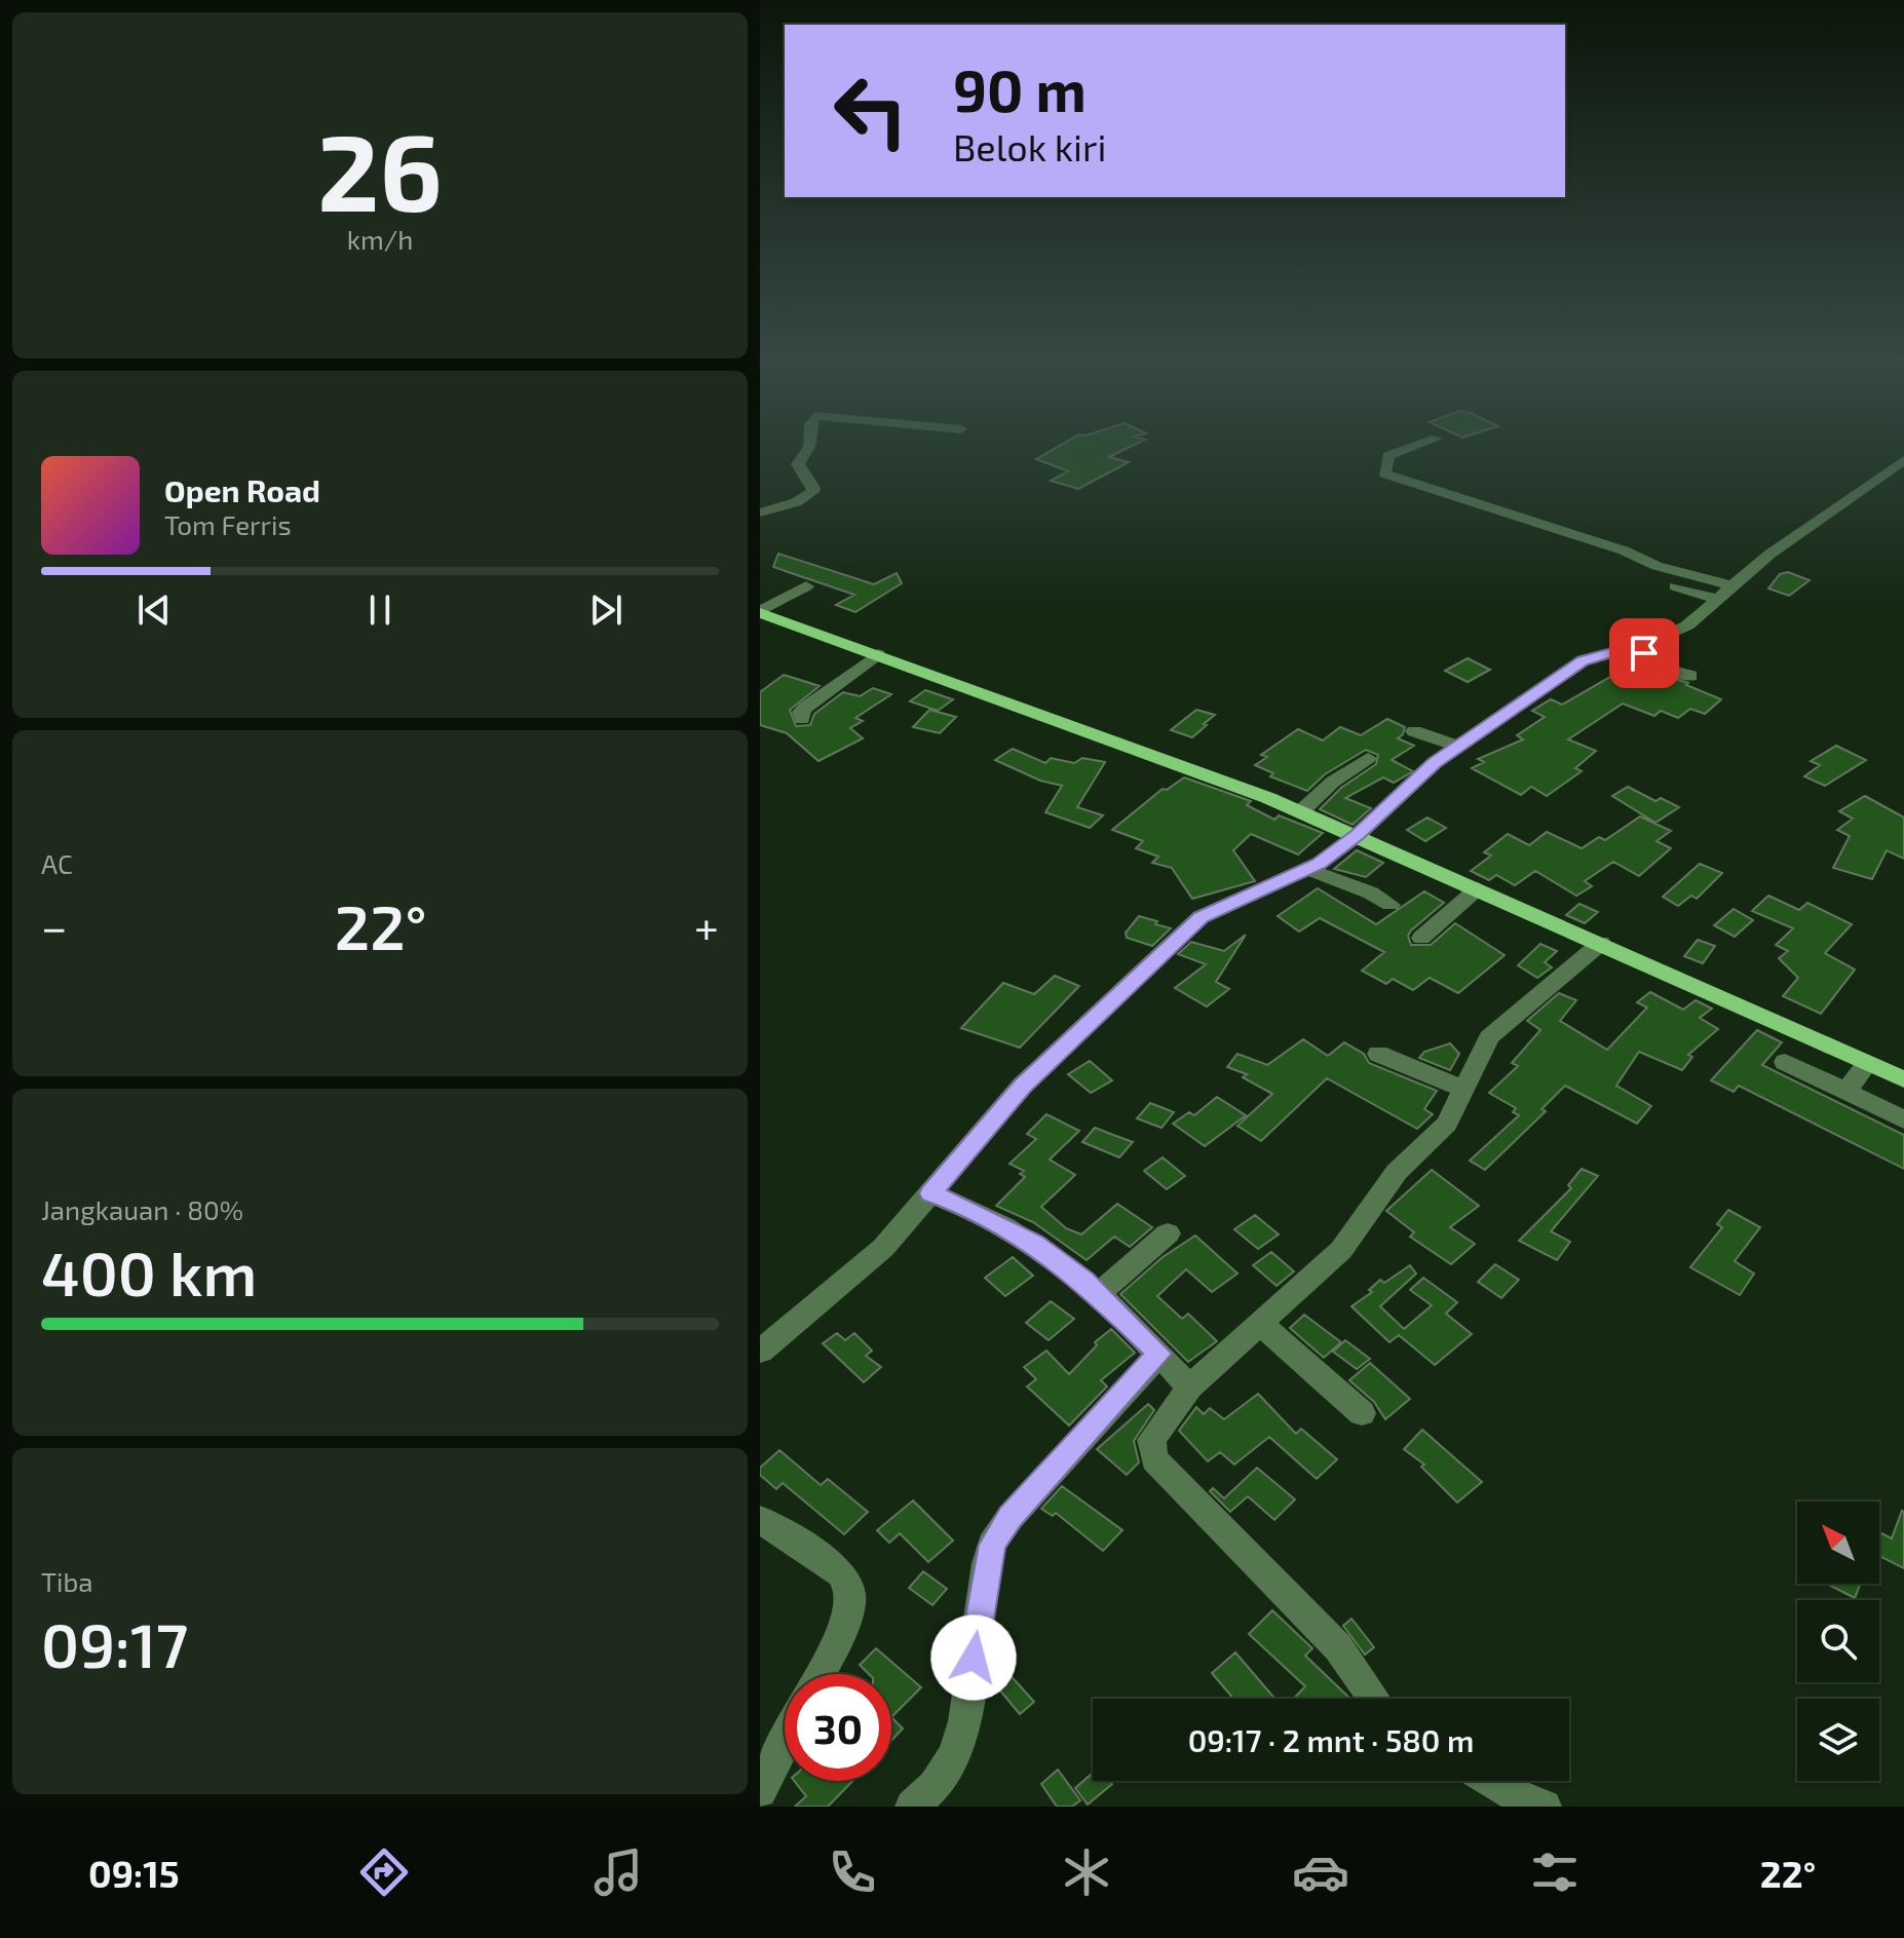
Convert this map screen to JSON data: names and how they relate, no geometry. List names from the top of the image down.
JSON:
{
  "north": "top left",
  "page": {
    "tile": [
      ["26", "km/h"],
      "AC",
      ["Jangkauan · 80%", "400 km"],
      ["Tiba", "09:17"]
    ],
    "turn": ["90 m", "Belok kiri"],
    "song": ["Open Road", "Tom Ferris"],
    "heat": ["−", "22°", "+"],
    "limit": "30",
    "trip": "09:17 · 2 mnt · 580 m",
    "tabs": ["09:15", "22°"]
  }
}
